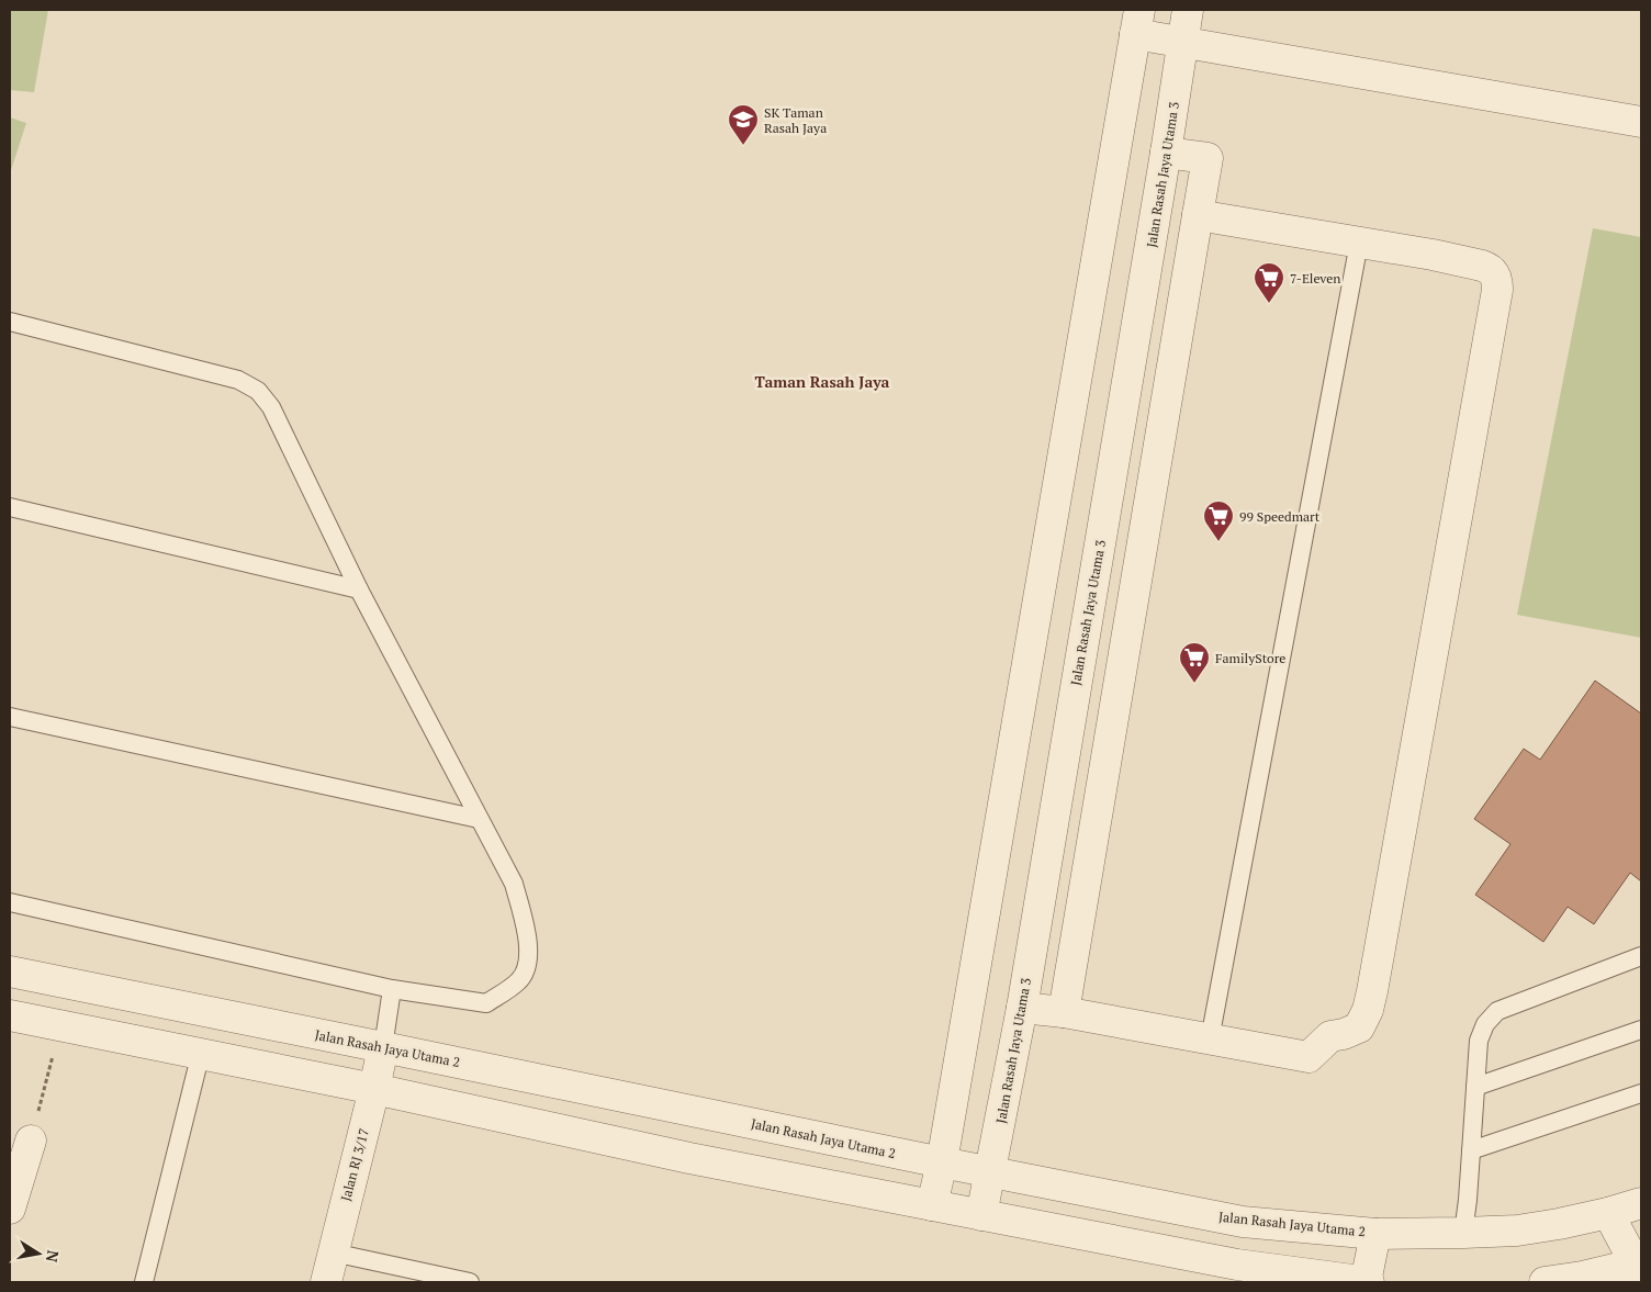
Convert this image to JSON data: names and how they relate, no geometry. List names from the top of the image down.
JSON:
{
  "streets": {
    "street": ["Jalan Rasah Jaya Utama 3", "Jalan Rasah Jaya Utama 2", "Jalan RJ 3/17"]
  },
  "crossings": [
    ["Jalan Rasah Jaya Utama 3", "Jalan Rasah Jaya Utama 2"],
    ["Jalan Rasah Jaya Utama 2", "Jalan RJ 3/17"]
  ],
  "districts": ["Taman Rasah Jaya"],
  "places": {
    "school or university": ["SK Taman Rasah Jaya"],
    "supermarket": ["7-Eleven", "99 Speedmart", "FamilyStore"]
  },
  "north": "right"
}
